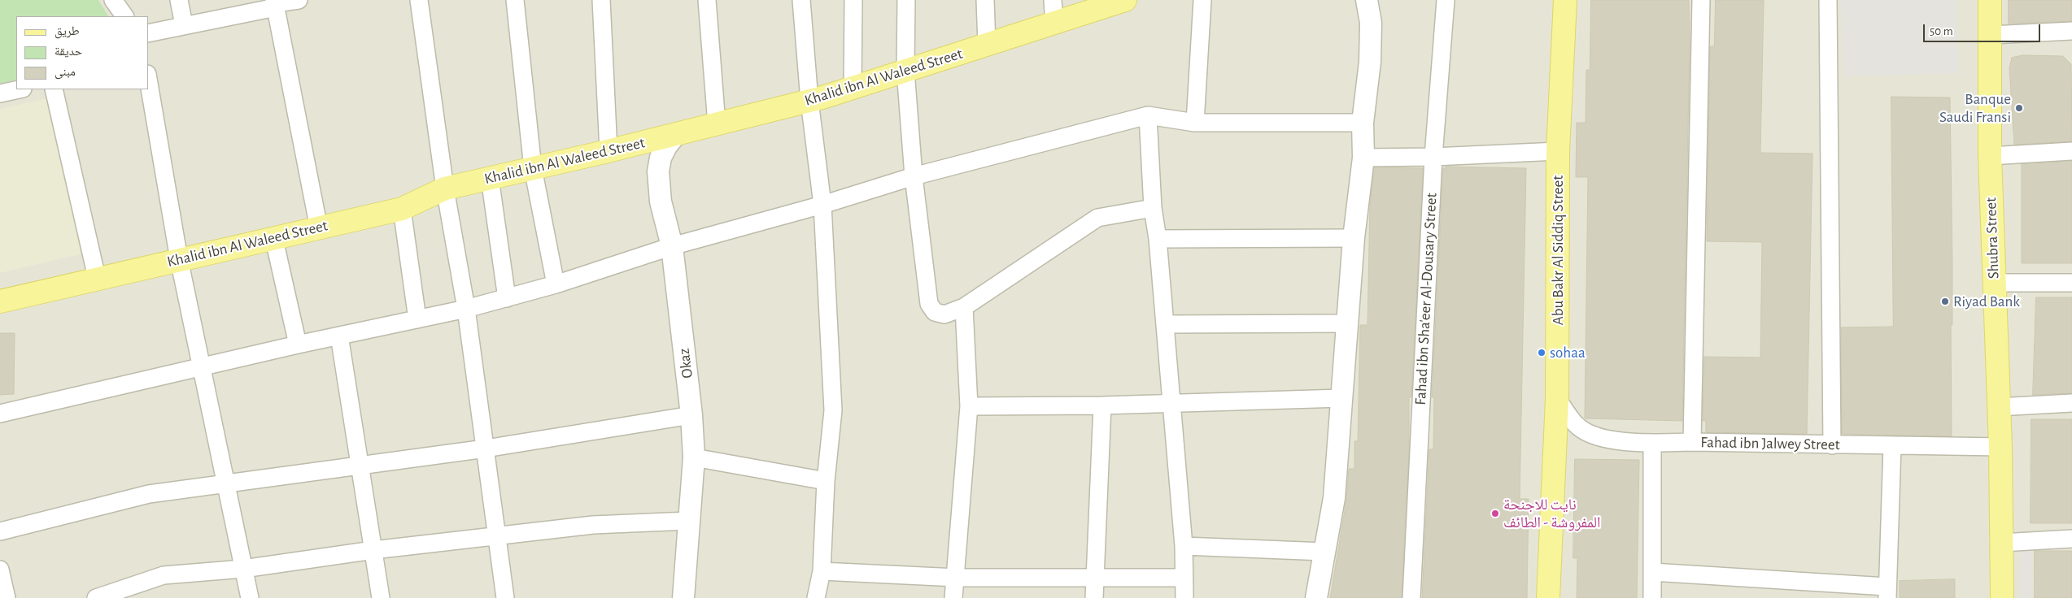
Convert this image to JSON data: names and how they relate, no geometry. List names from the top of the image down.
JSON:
{
  "streets": {
    "main road": ["Khalid ibn Al Waleed Street", "Shubra Street", "Abu Bakr Al Siddiq Street"],
    "street": ["Fahad ibn Sha'eer Al-Dousary Street", "Okaz", "Fahad ibn Jalwey Street"]
  },
  "crossings": [
    ["Khalid ibn Al Waleed Street", "Okaz"],
    ["Shubra Street", "Fahad ibn Jalwey Street"],
    ["Abu Bakr Al Siddiq Street", "Fahad ibn Jalwey Street"]
  ],
  "places": [
    "Banque Saudi Fransi",
    "Riyad Bank",
    "sohaa",
    "نايت للاجنحة المفروشة - الطائف"
  ],
  "legend": ["طريق", "حديقة", "مبنى"],
  "scale_bar": "50 m"
}
